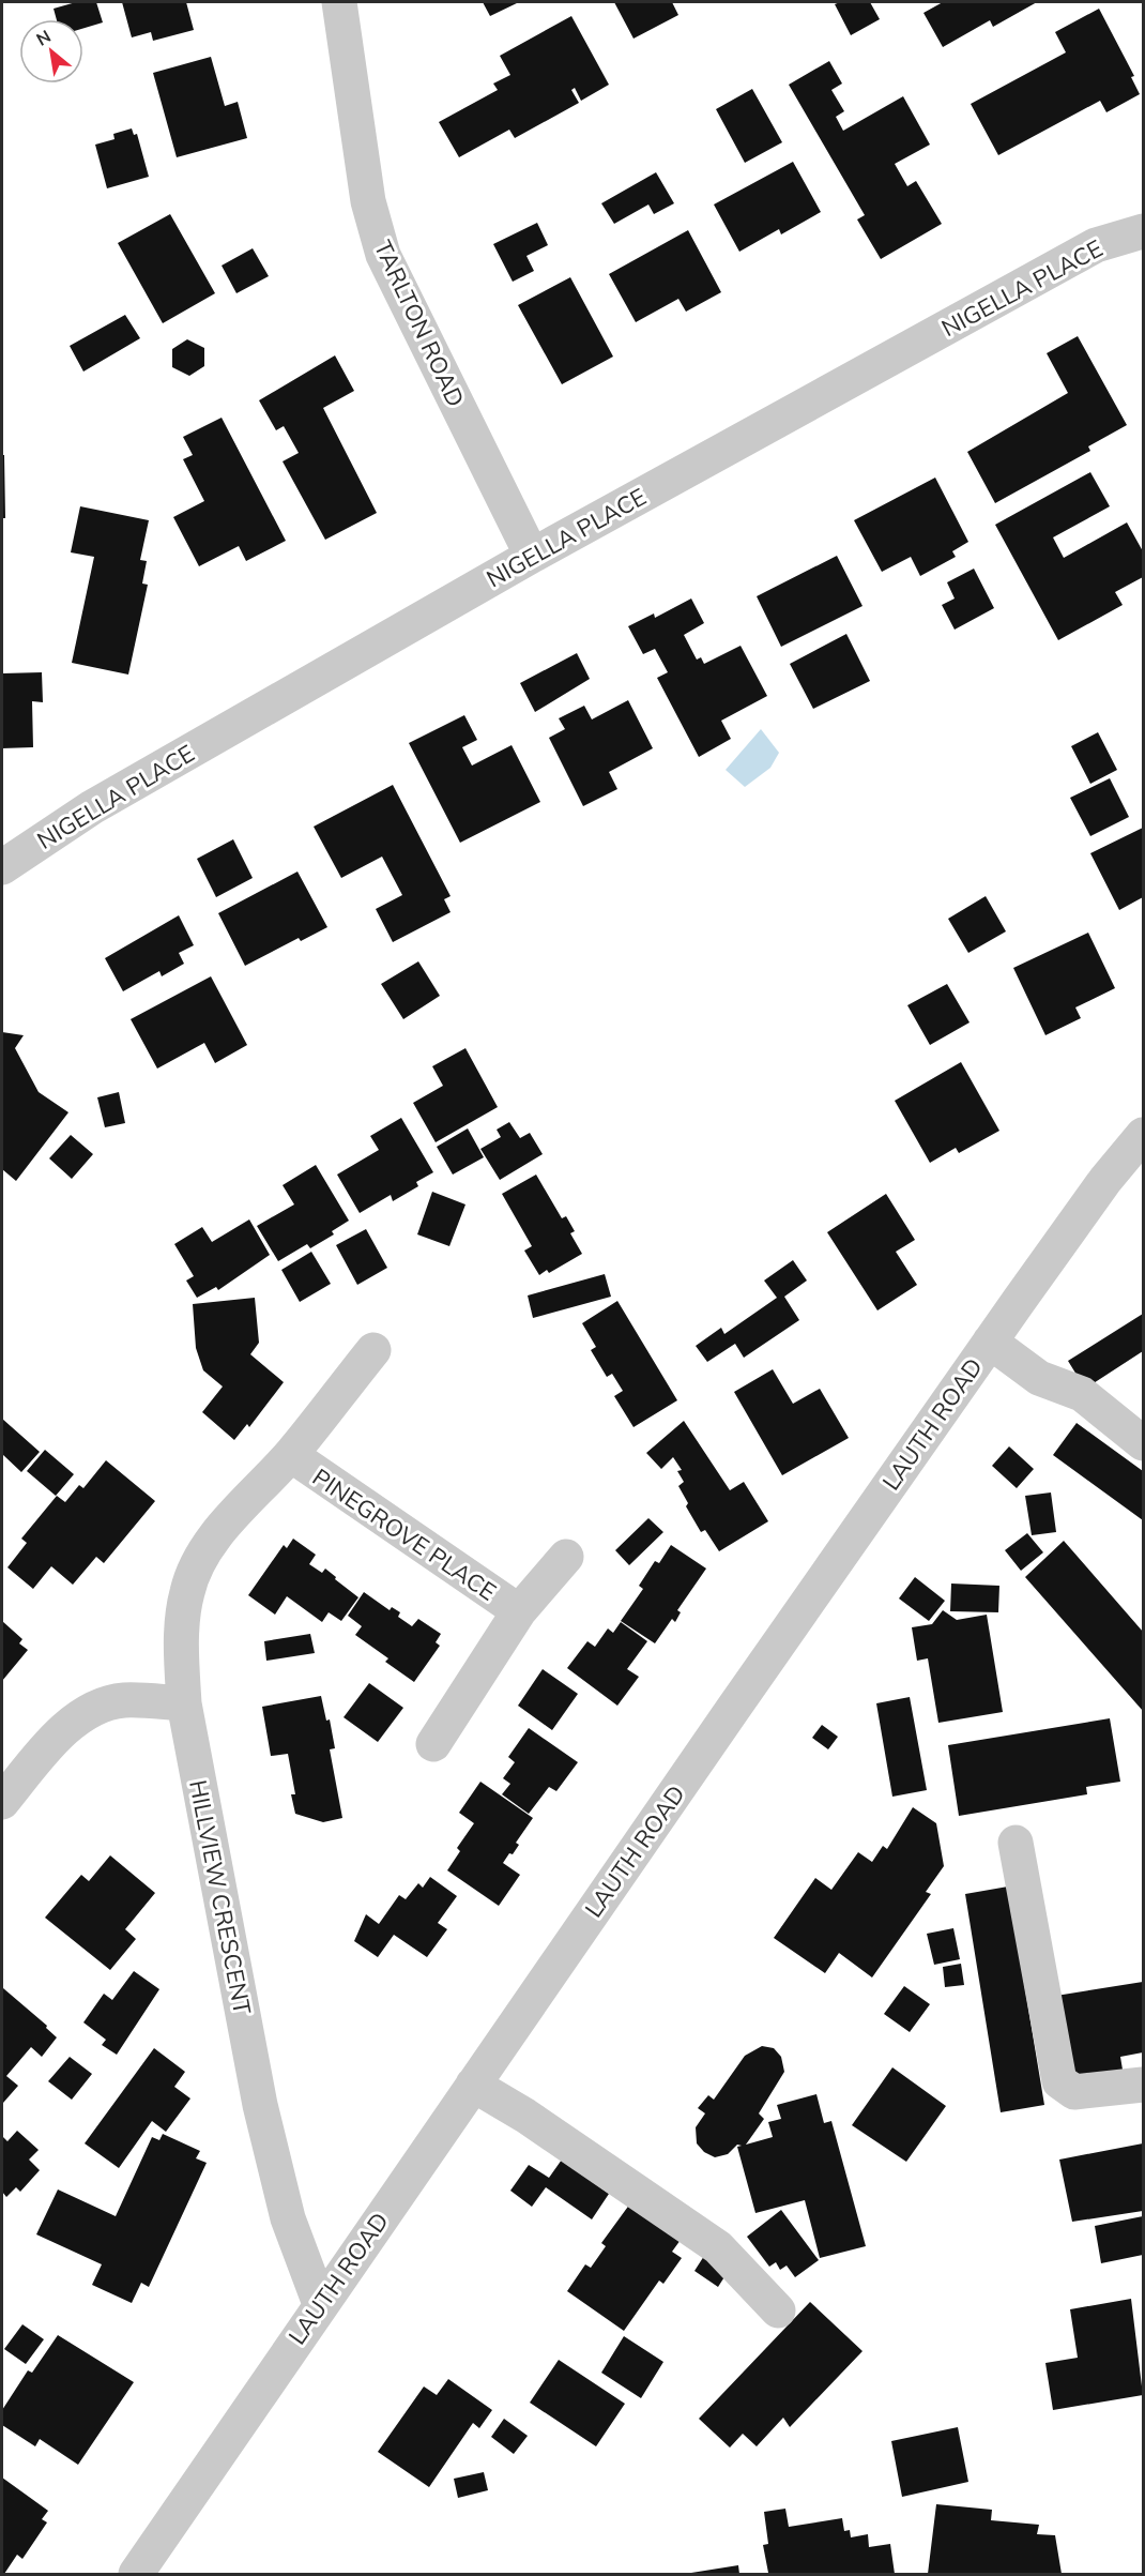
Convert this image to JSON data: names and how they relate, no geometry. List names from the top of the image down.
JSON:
{
  "streets": {
    "street": [
      "NIGELLA PLACE",
      "TARLTON ROAD",
      "LAUTH ROAD",
      "PINEGROVE PLACE",
      "HILLVIEW CRESCENT"
    ]
  },
  "crossings": [
    ["NIGELLA PLACE", "TARLTON ROAD"],
    ["LAUTH ROAD", "HILLVIEW CRESCENT"],
    ["PINEGROVE PLACE", "HILLVIEW CRESCENT"]
  ],
  "north": "top left"
}
